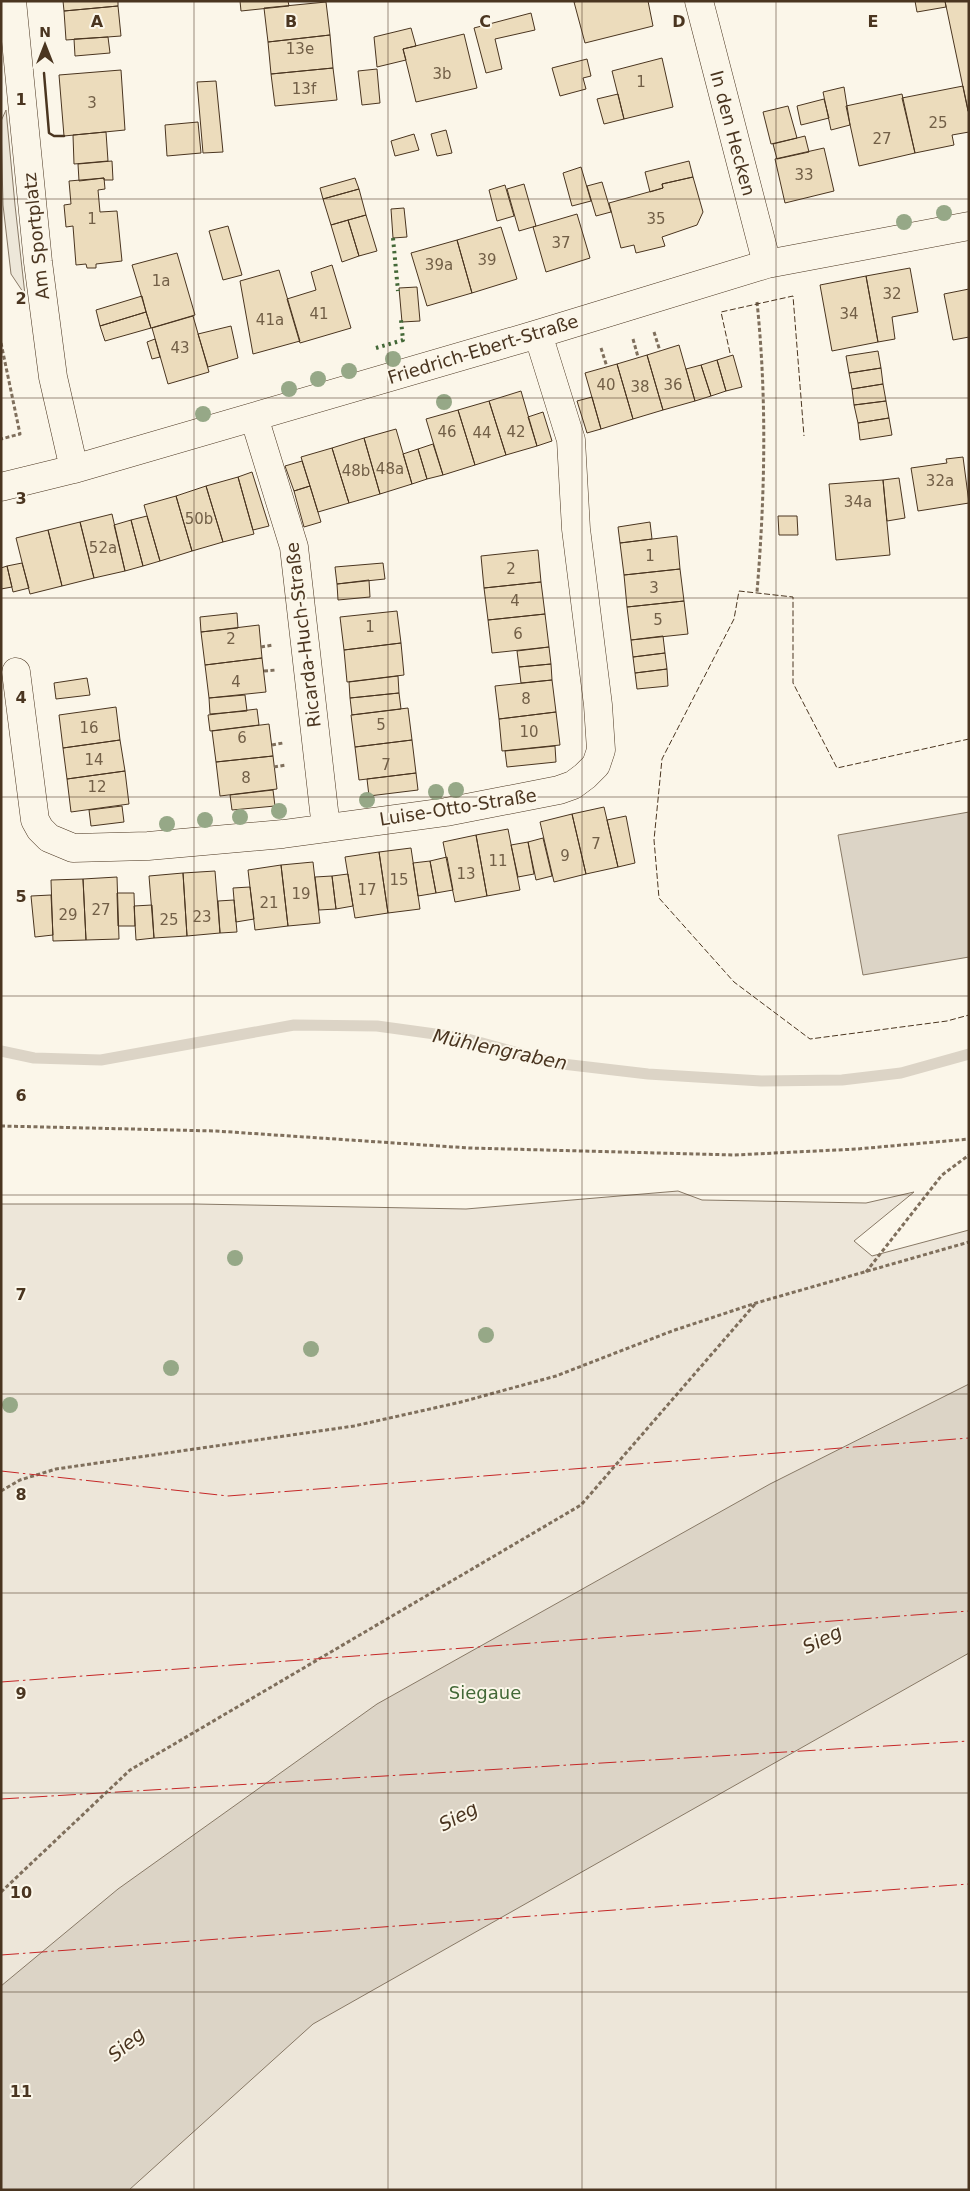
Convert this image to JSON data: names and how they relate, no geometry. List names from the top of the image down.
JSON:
{
  "streets": {
    "street": [
      "In den Hecken",
      "Am Sportplatz",
      "Friedrich-Ebert-Straße",
      "Ricarda-Huch-Straße",
      "Luise-Otto-Straße"
    ]
  },
  "crossings": [
    ["In den Hecken", "Friedrich-Ebert-Straße"],
    ["Am Sportplatz", "Friedrich-Ebert-Straße"],
    ["Friedrich-Ebert-Straße", "Ricarda-Huch-Straße"],
    ["Friedrich-Ebert-Straße", "Luise-Otto-Straße"],
    ["Ricarda-Huch-Straße", "Luise-Otto-Straße"]
  ],
  "water": ["Mühlengraben", "Sieg"],
  "parks": ["Siegaue"],
  "house_numbers": [
    "13e",
    "3b",
    "1",
    "13f",
    "3",
    "25",
    "27",
    "33",
    "1",
    "35",
    "37",
    "39",
    "39a",
    "1a",
    "32",
    "41",
    "34",
    "41a",
    "43",
    "40",
    "36",
    "38",
    "46",
    "42",
    "44",
    "48a",
    "48b",
    "32a",
    "34a",
    "50b",
    "52a",
    "1",
    "2",
    "3",
    "4",
    "5",
    "1",
    "6",
    "2",
    "4",
    "8",
    "5",
    "16",
    "10",
    "6",
    "14",
    "7",
    "8",
    "12",
    "7",
    "9",
    "11",
    "13",
    "15",
    "17",
    "19",
    "21",
    "27",
    "29",
    "23",
    "25"
  ],
  "north": "top",
  "grid": {
    "columns": [
      "A",
      "B",
      "C",
      "D",
      "E"
    ],
    "rows": [
      "1",
      "2",
      "3",
      "4",
      "5",
      "6",
      "7",
      "8",
      "9",
      "10",
      "11"
    ]
  }
}
